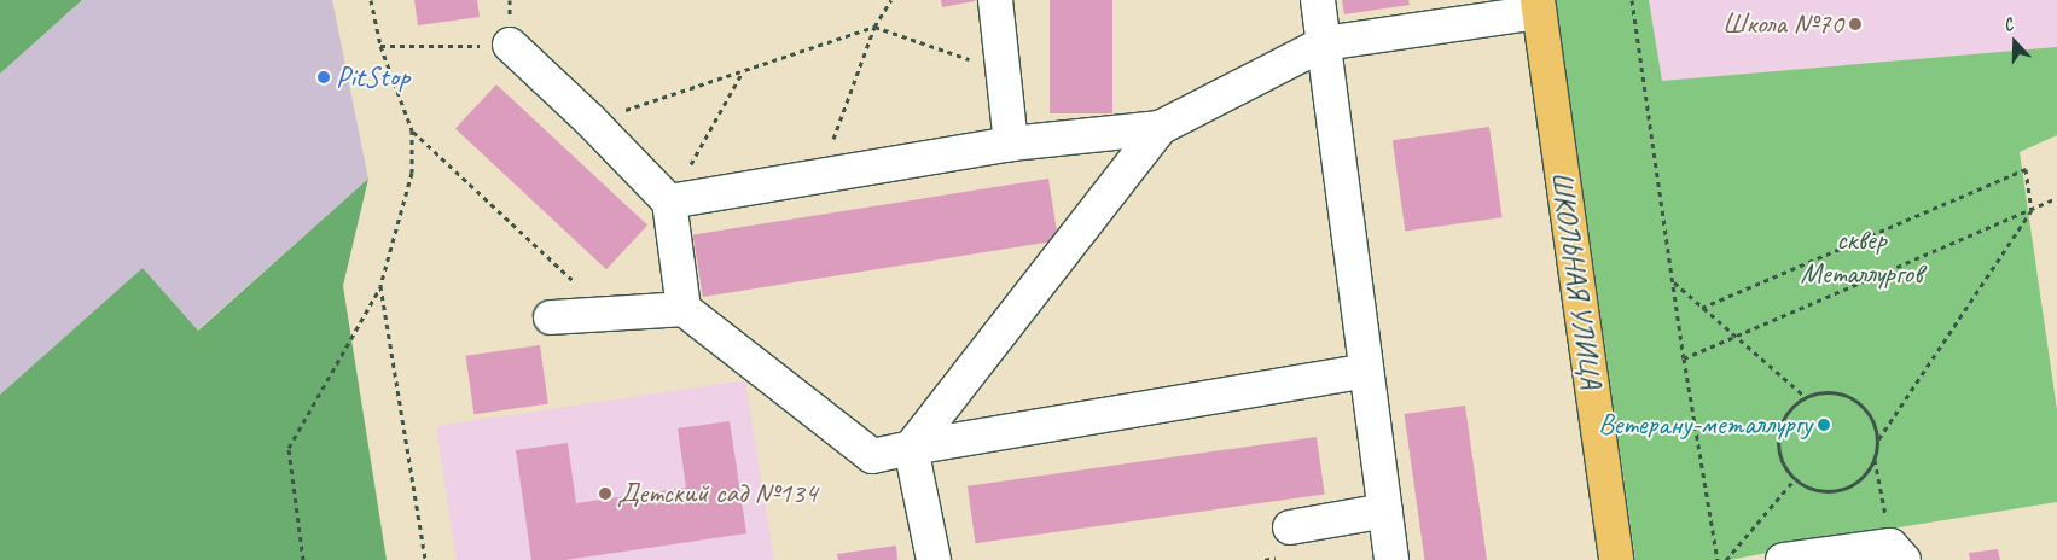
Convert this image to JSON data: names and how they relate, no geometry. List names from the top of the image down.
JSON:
{
  "streets": {
    "main road": ["ШКОЛЬНАЯ УЛИЦА"]
  },
  "parks": ["сквер Металлургов"],
  "places": [
    "Школа №70",
    "PitStop",
    "Ветерану-металлургу",
    "Детский сад №134"
  ],
  "north": "top"
}
